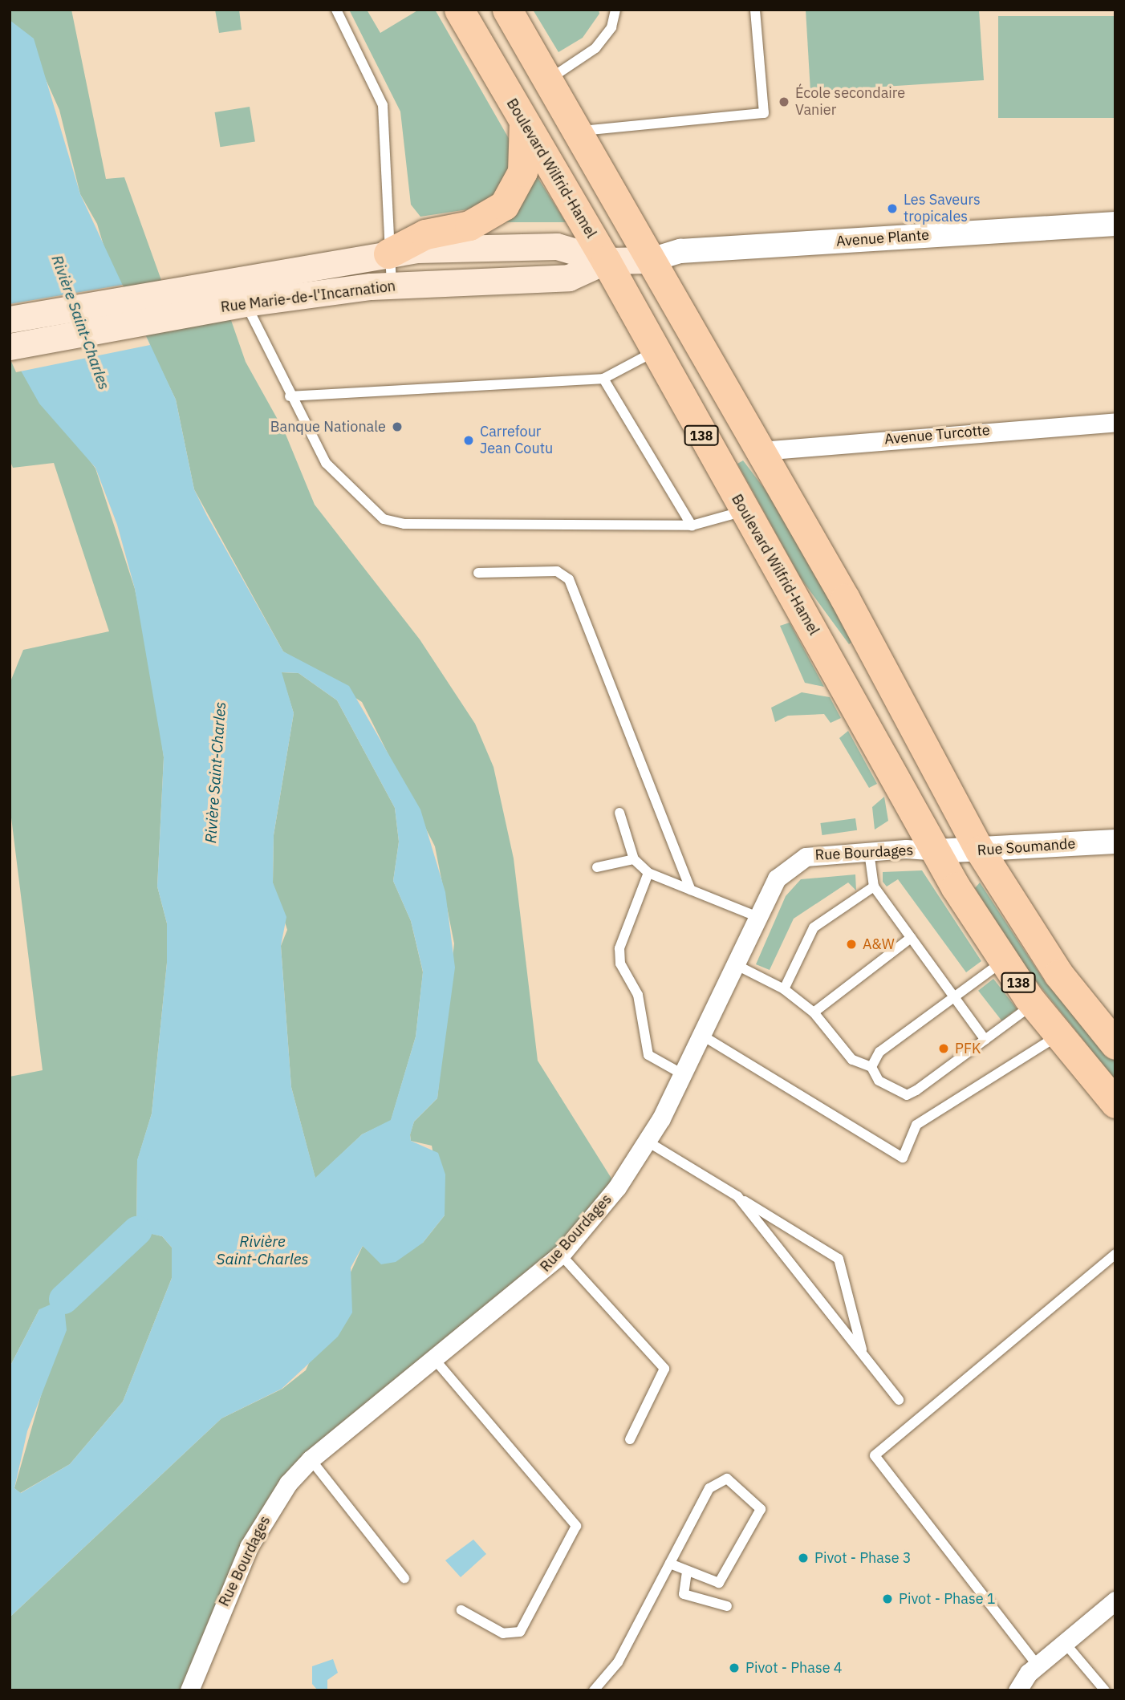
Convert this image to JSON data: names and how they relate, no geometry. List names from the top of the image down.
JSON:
{
  "streets": {
    "main road": ["Boulevard Wilfrid-Hamel", "Rue Marie-de-l'Incarnation", "138"],
    "street": [
      "Avenue Plante",
      "Avenue Turcotte",
      "Rue Soumande",
      "Rue Bourdages"
    ]
  },
  "crossings": [
    ["Boulevard Wilfrid-Hamel", "Rue Marie-de-l'Incarnation"],
    ["Boulevard Wilfrid-Hamel", "Rue Soumande"],
    ["Boulevard Wilfrid-Hamel", "Rue Bourdages"],
    ["Avenue Plante", "Rue Marie-de-l'Incarnation"],
    ["Avenue Plante", "138"],
    ["Rue Marie-de-l'Incarnation", "138"],
    ["Avenue Turcotte", "138"],
    ["138", "Rue Soumande"],
    ["Rue Soumande", "Rue Bourdages"]
  ],
  "water": ["Rivière Saint-Charles"],
  "places": [
    "École secondaire Vanier",
    "Les Saveurs tropicales",
    "Banque Nationale",
    "Carrefour Jean Coutu",
    "A&W",
    "PFK",
    "Pivot - Phase 3",
    "Pivot - Phase 1",
    "Pivot - Phase 4"
  ]
}
